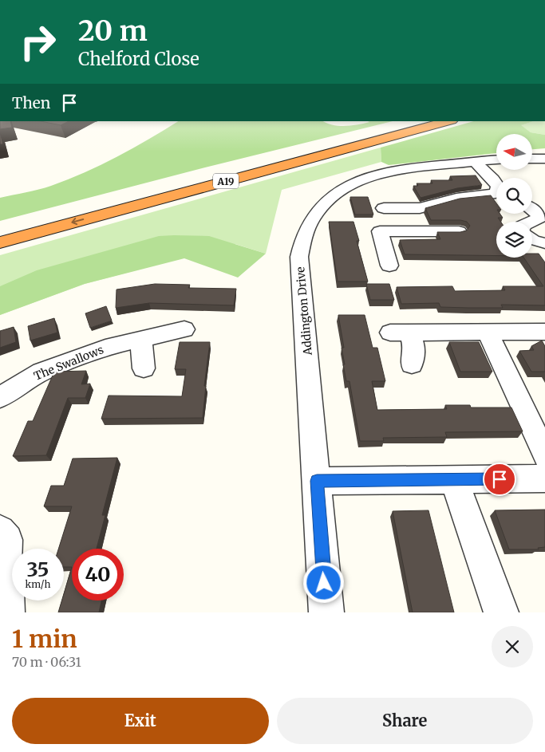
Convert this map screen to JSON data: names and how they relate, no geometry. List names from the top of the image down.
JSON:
{
  "streets": {
    "highway": ["A19"],
    "street": ["Addington Drive", "The Swallows"]
  },
  "north": "left",
  "page": {
    "turn": ["20 m", "Chelford Close"],
    "then": "Then",
    "speed": "35 km/h",
    "limit": "40",
    "heading": ["1 min", "70 m · 06:31"],
    "buttons": ["Exit", "Share"]
  }
}
